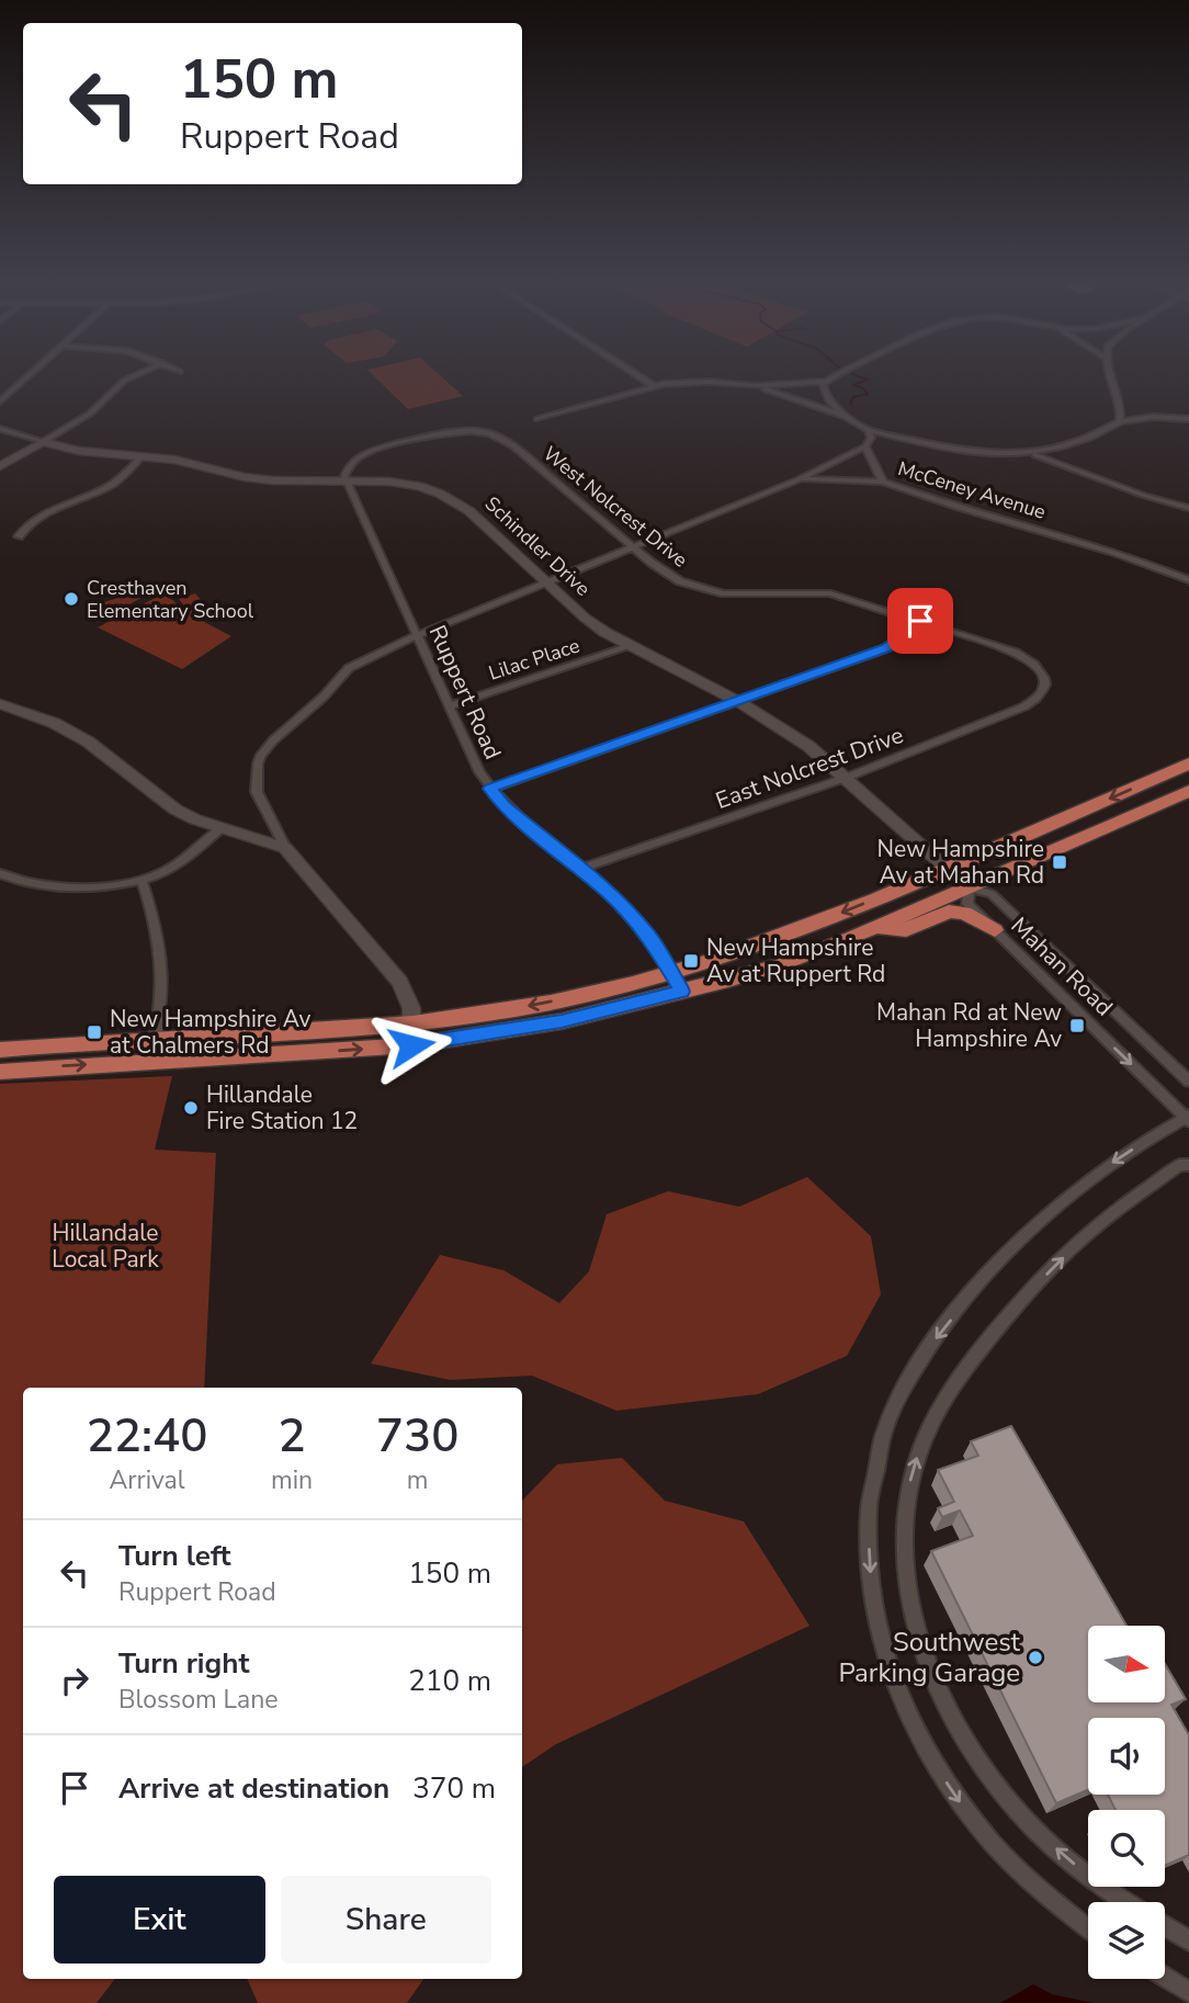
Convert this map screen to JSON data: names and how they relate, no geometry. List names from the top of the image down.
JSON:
{
  "streets": {
    "street": [
      "McCeney Avenue",
      "West Nolcrest Drive",
      "Schindler Drive",
      "Lilac Place",
      "Ruppert Road",
      "East Nolcrest Drive",
      "Mahan Road"
    ]
  },
  "crossings": [
    ["West Nolcrest Drive", "Schindler Drive"],
    ["West Nolcrest Drive", "Ruppert Road"],
    ["West Nolcrest Drive", "East Nolcrest Drive"],
    ["Schindler Drive", "Lilac Place"],
    ["Schindler Drive", "Ruppert Road"],
    ["Schindler Drive", "East Nolcrest Drive"],
    ["Schindler Drive", "Mahan Road"],
    ["Lilac Place", "Ruppert Road"],
    ["Ruppert Road", "East Nolcrest Drive"]
  ],
  "parks": ["Hillandale Local Park"],
  "places": {
    "other": ["Cresthaven Elementary School", "Hillandale Fire Station 12", "Southwest Parking Garage"],
    "transit": [
      "New Hampshire Av at Mahan Rd",
      "New Hampshire Av at Ruppert Rd",
      "Mahan Rd at New Hampshire Av",
      "New Hampshire Av at Chalmers Rd"
    ]
  },
  "north": "right",
  "page": {
    "turn": ["150 m", "Ruppert Road"],
    "eta": [
      "22:40",
      "Arrival",
      "2",
      "min",
      "730",
      "m"
    ],
    "list": [
      {
        "name": "Turn left",
        "note": "Ruppert Road",
        "value": "150 m"
      },
      {
        "name": "Turn right",
        "note": "Blossom Lane",
        "value": "210 m"
      },
      {
        "name": "Arrive at destination",
        "value": "370 m"
      }
    ],
    "buttons": ["Exit", "Share"]
  }
}
